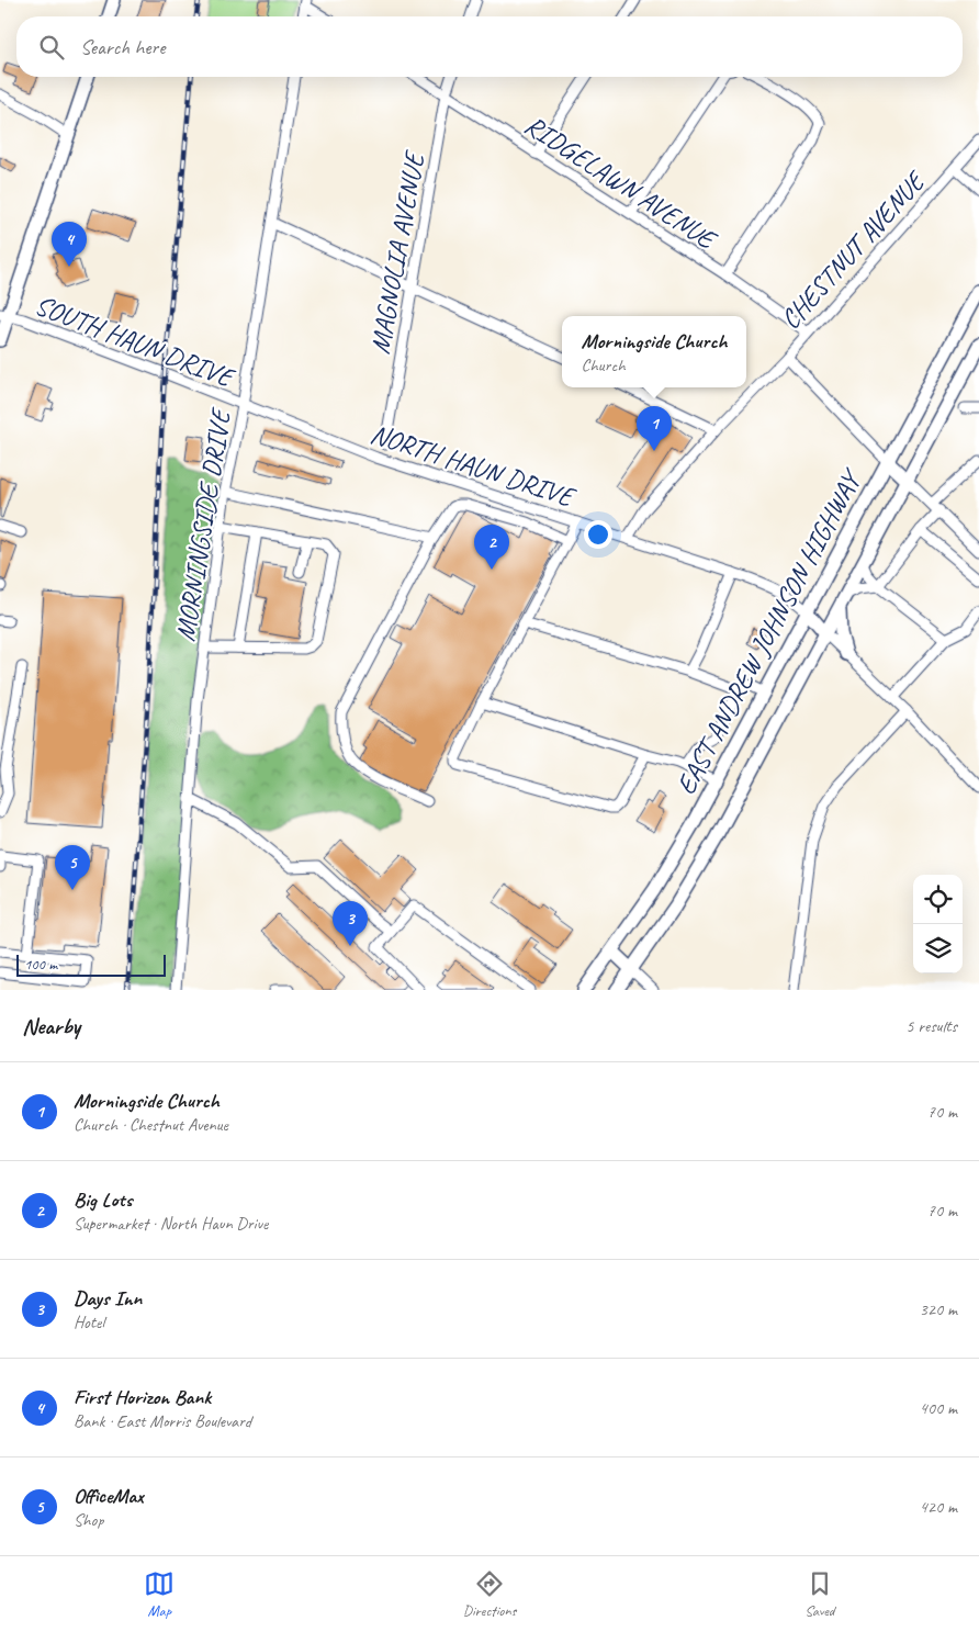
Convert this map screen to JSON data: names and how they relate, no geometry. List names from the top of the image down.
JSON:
{
  "streets": {
    "main road": ["EAST ANDREW JOHNSON HIGHWAY"],
    "street": [
      "RIDGELAWN AVENUE",
      "CHESTNUT AVENUE",
      "MAGNOLIA AVENUE",
      "SOUTH HAUN DRIVE",
      "NORTH HAUN DRIVE",
      "MORNINGSIDE DRIVE"
    ]
  },
  "crossings": [
    ["RIDGELAWN AVENUE", "CHESTNUT AVENUE"],
    ["RIDGELAWN AVENUE", "MAGNOLIA AVENUE"],
    ["CHESTNUT AVENUE", "NORTH HAUN DRIVE"],
    ["SOUTH HAUN DRIVE", "NORTH HAUN DRIVE"],
    ["SOUTH HAUN DRIVE", "MORNINGSIDE DRIVE"],
    ["NORTH HAUN DRIVE", "MORNINGSIDE DRIVE"],
    ["NORTH HAUN DRIVE", "EAST ANDREW JOHNSON HIGHWAY"]
  ],
  "scale_bar": "100 m",
  "page": {
    "search": "Search here",
    "pins": [
      "4",
      "1",
      "2",
      "5",
      "3"
    ],
    "popup": ["Morningside Church", "Church"],
    "scale": "100 m",
    "heading": ["Nearby", "5 results"],
    "list": [
      {
        "mark": "1",
        "name": "Morningside Church",
        "note": "Church · Chestnut Avenue",
        "value": "70 m"
      },
      {
        "mark": "2",
        "name": "Big Lots",
        "note": "Supermarket · North Haun Drive",
        "value": "70 m"
      },
      {
        "mark": "3",
        "name": "Days Inn",
        "note": "Hotel",
        "value": "320 m"
      },
      {
        "mark": "4",
        "name": "First Horizon Bank",
        "note": "Bank · East Morris Boulevard",
        "value": "400 m"
      },
      {
        "mark": "5",
        "name": "OfficeMax",
        "note": "Shop",
        "value": "420 m"
      }
    ],
    "nav": ["Map", "Directions", "Saved"]
  }
}
